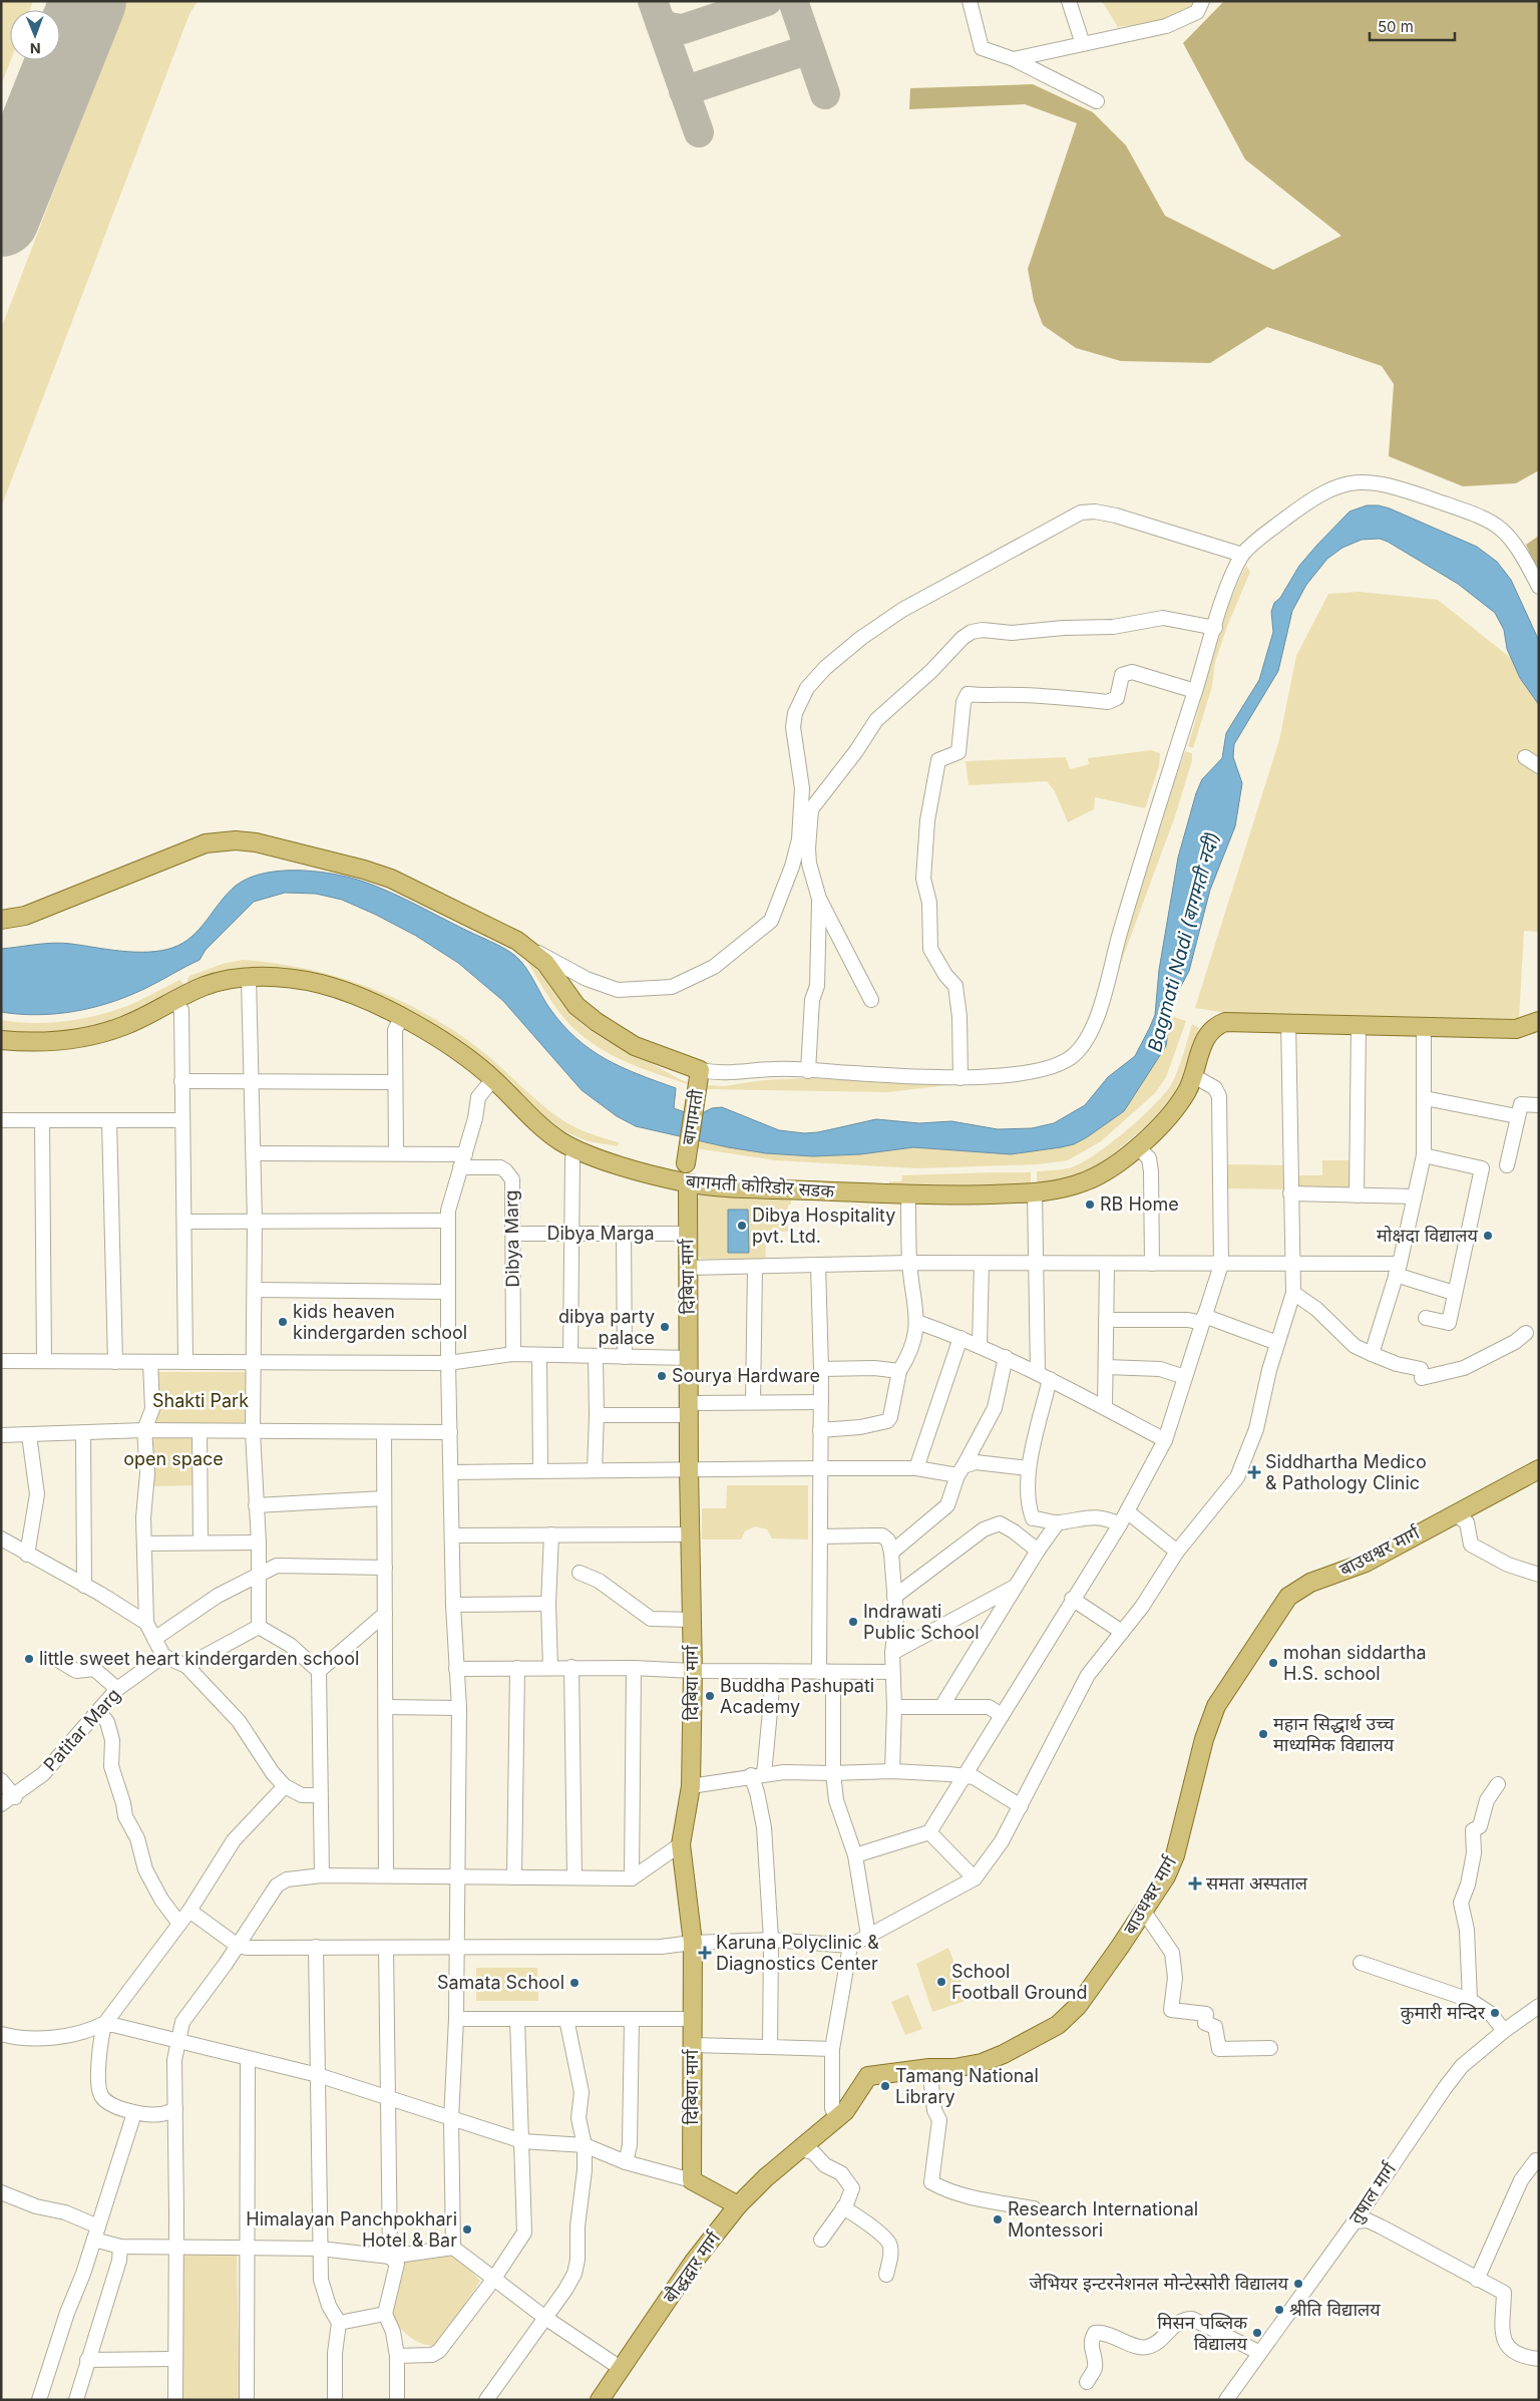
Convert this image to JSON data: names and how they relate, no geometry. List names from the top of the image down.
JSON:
{
  "streets": {
    "main road": [
      "बागामती",
      "बागमती कोरिडोर सडक",
      "दिबिया मार्ग",
      "बाउधश्वर मार्ग",
      "बौद्धद्वार मार्ग"
    ],
    "street": [
      "Dibya Marga",
      "Dibya Marg",
      "Patitar Marg",
      "तुषाल मार्ग"
    ]
  },
  "crossings": [
    ["बागमती कोरिडोर सडक", "दिबिया मार्ग"],
    ["Dibya Marga", "Dibya Marg"],
    ["Dibya Marga", "दिबिया मार्ग"],
    ["बाउधश्वर मार्ग", "बौद्धद्वार मार्ग"]
  ],
  "water": ["Bagmati Nadi (बागमती नदी)"],
  "parks": ["Shakti Park", "open space"],
  "places": {
    "other": [
      "RB Home",
      "Dibya Hospitality pvt. Ltd.",
      "मोक्षदा विद्यालय",
      "kids heaven kindergarden school",
      "dibya party palace",
      "Sourya Hardware",
      "Indrawati Public School",
      "little sweet heart kindergarden school",
      "mohan siddartha H.S. school",
      "Buddha Pashupati Academy",
      "महान सिद्धार्थ उच्च माध्यमिक विद्यालय",
      "School Football Ground",
      "Samata School",
      "कुमारी मन्दिर",
      "Tamang National Library",
      "Research International Montessori",
      "Himalayan Panchpokhari Hotel & Bar",
      "जेभियर इन्टरनेशनल मोन्टेस्सोरी विद्यालय",
      "श्रीति विद्यालय",
      "मिसन पब्लिक विद्यालय"
    ],
    "health": ["Siddhartha Medico & Pathology Clinic", "समता अस्पताल", "Karuna Polyclinic & Diagnostics Center"]
  },
  "scale_bar": "50 m",
  "north": "bottom"
}
